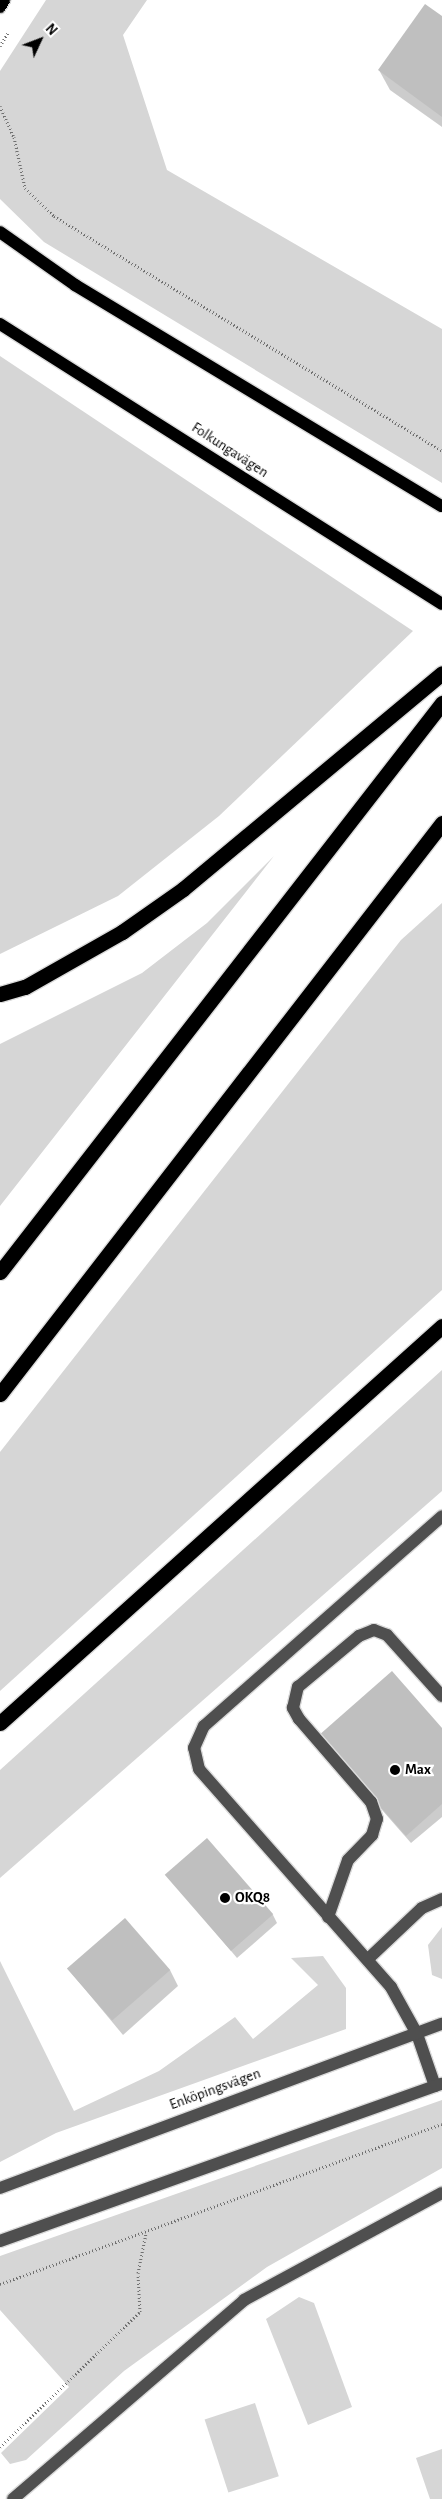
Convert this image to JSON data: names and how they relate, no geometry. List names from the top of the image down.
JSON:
{
  "streets": {
    "main road": ["Folkungavägen"],
    "street": ["Enköpingsvägen"]
  },
  "places": ["Max", "OKQ8"],
  "north": "top right"
}
